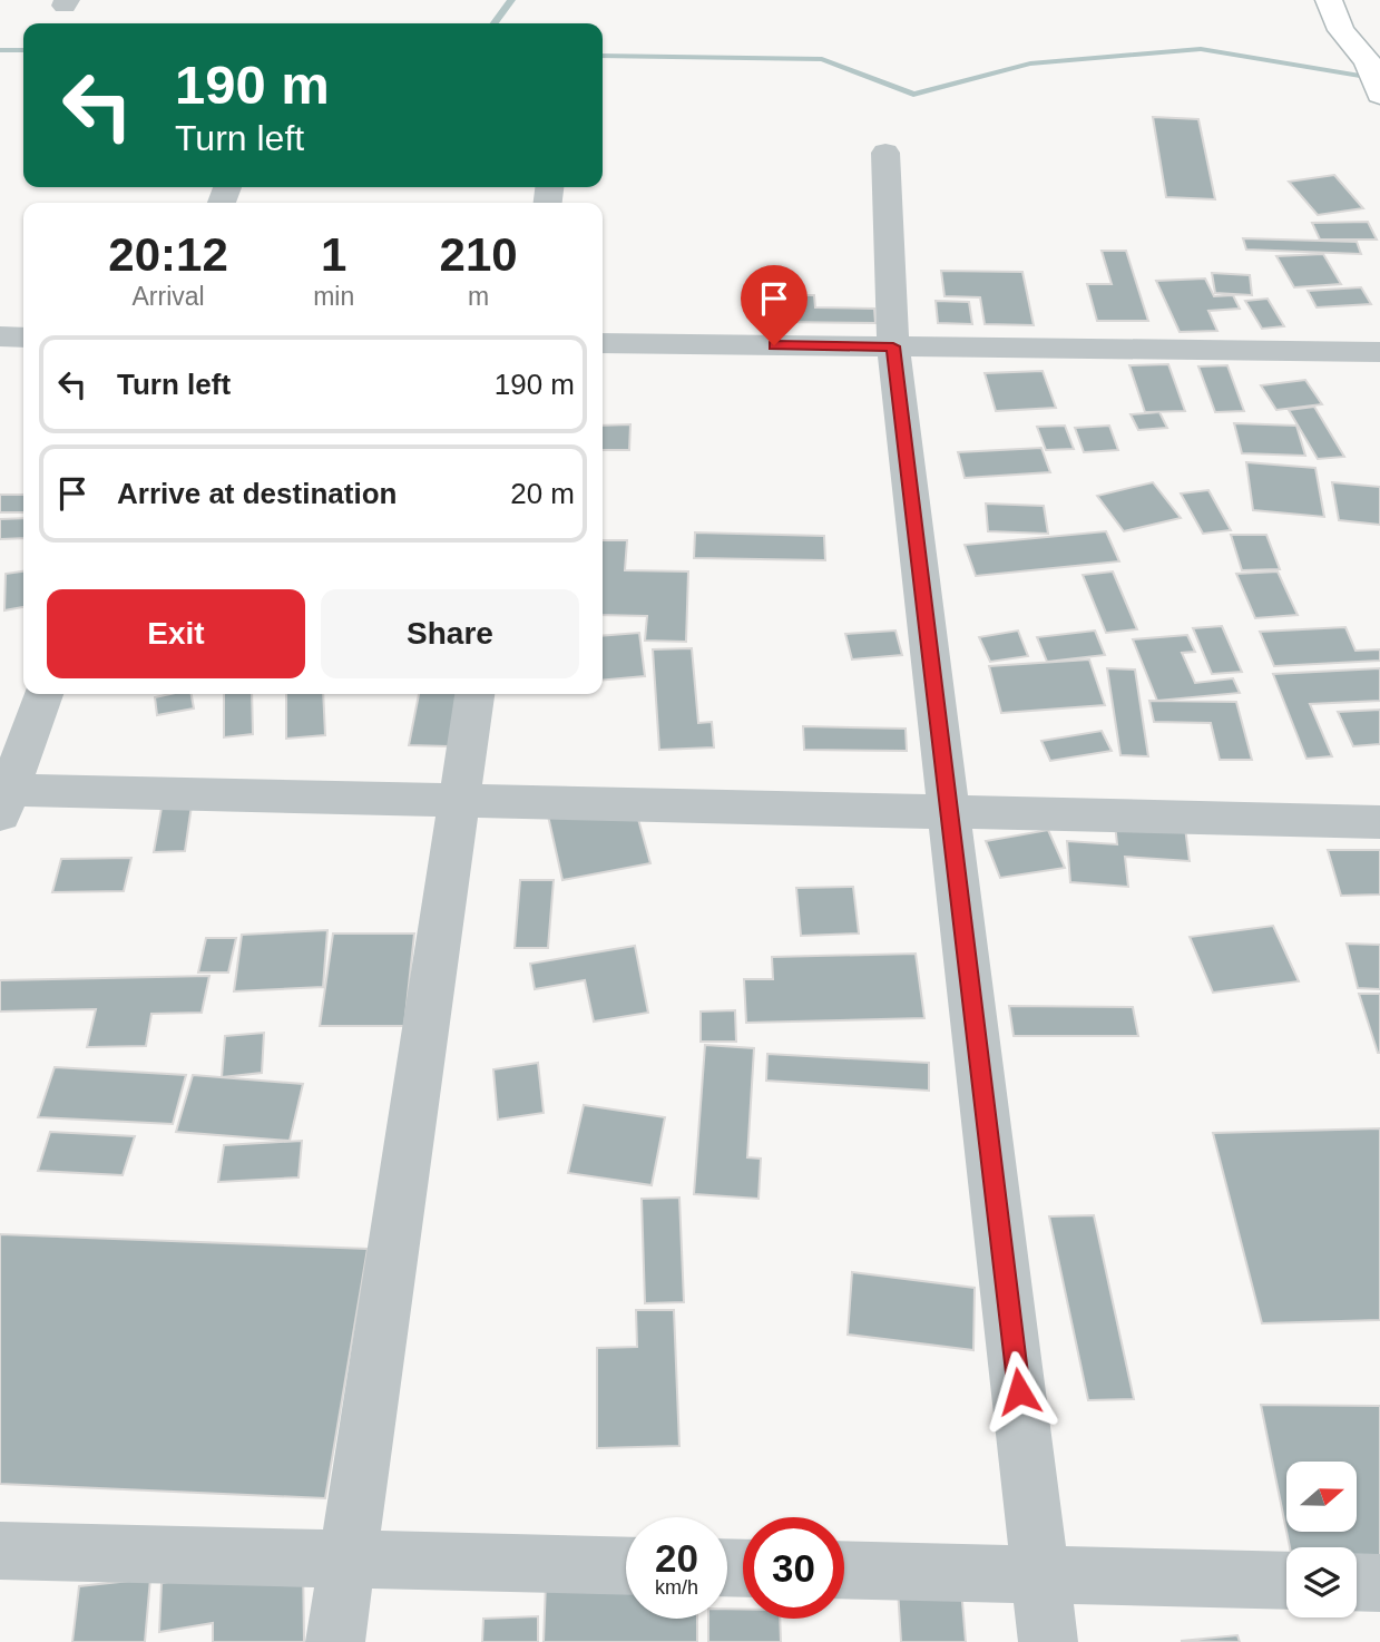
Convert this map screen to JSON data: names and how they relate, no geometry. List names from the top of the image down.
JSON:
{
  "north": "right",
  "page": {
    "turn": ["190 m", "Turn left"],
    "eta": [
      "20:12",
      "Arrival",
      "1",
      "min",
      "210",
      "m"
    ],
    "list": [
      {
        "name": "Turn left",
        "value": "190 m"
      },
      {
        "name": "Arrive at destination",
        "value": "20 m"
      }
    ],
    "buttons": ["Exit", "Share"],
    "speed": "20 km/h",
    "limit": "30"
  }
}
